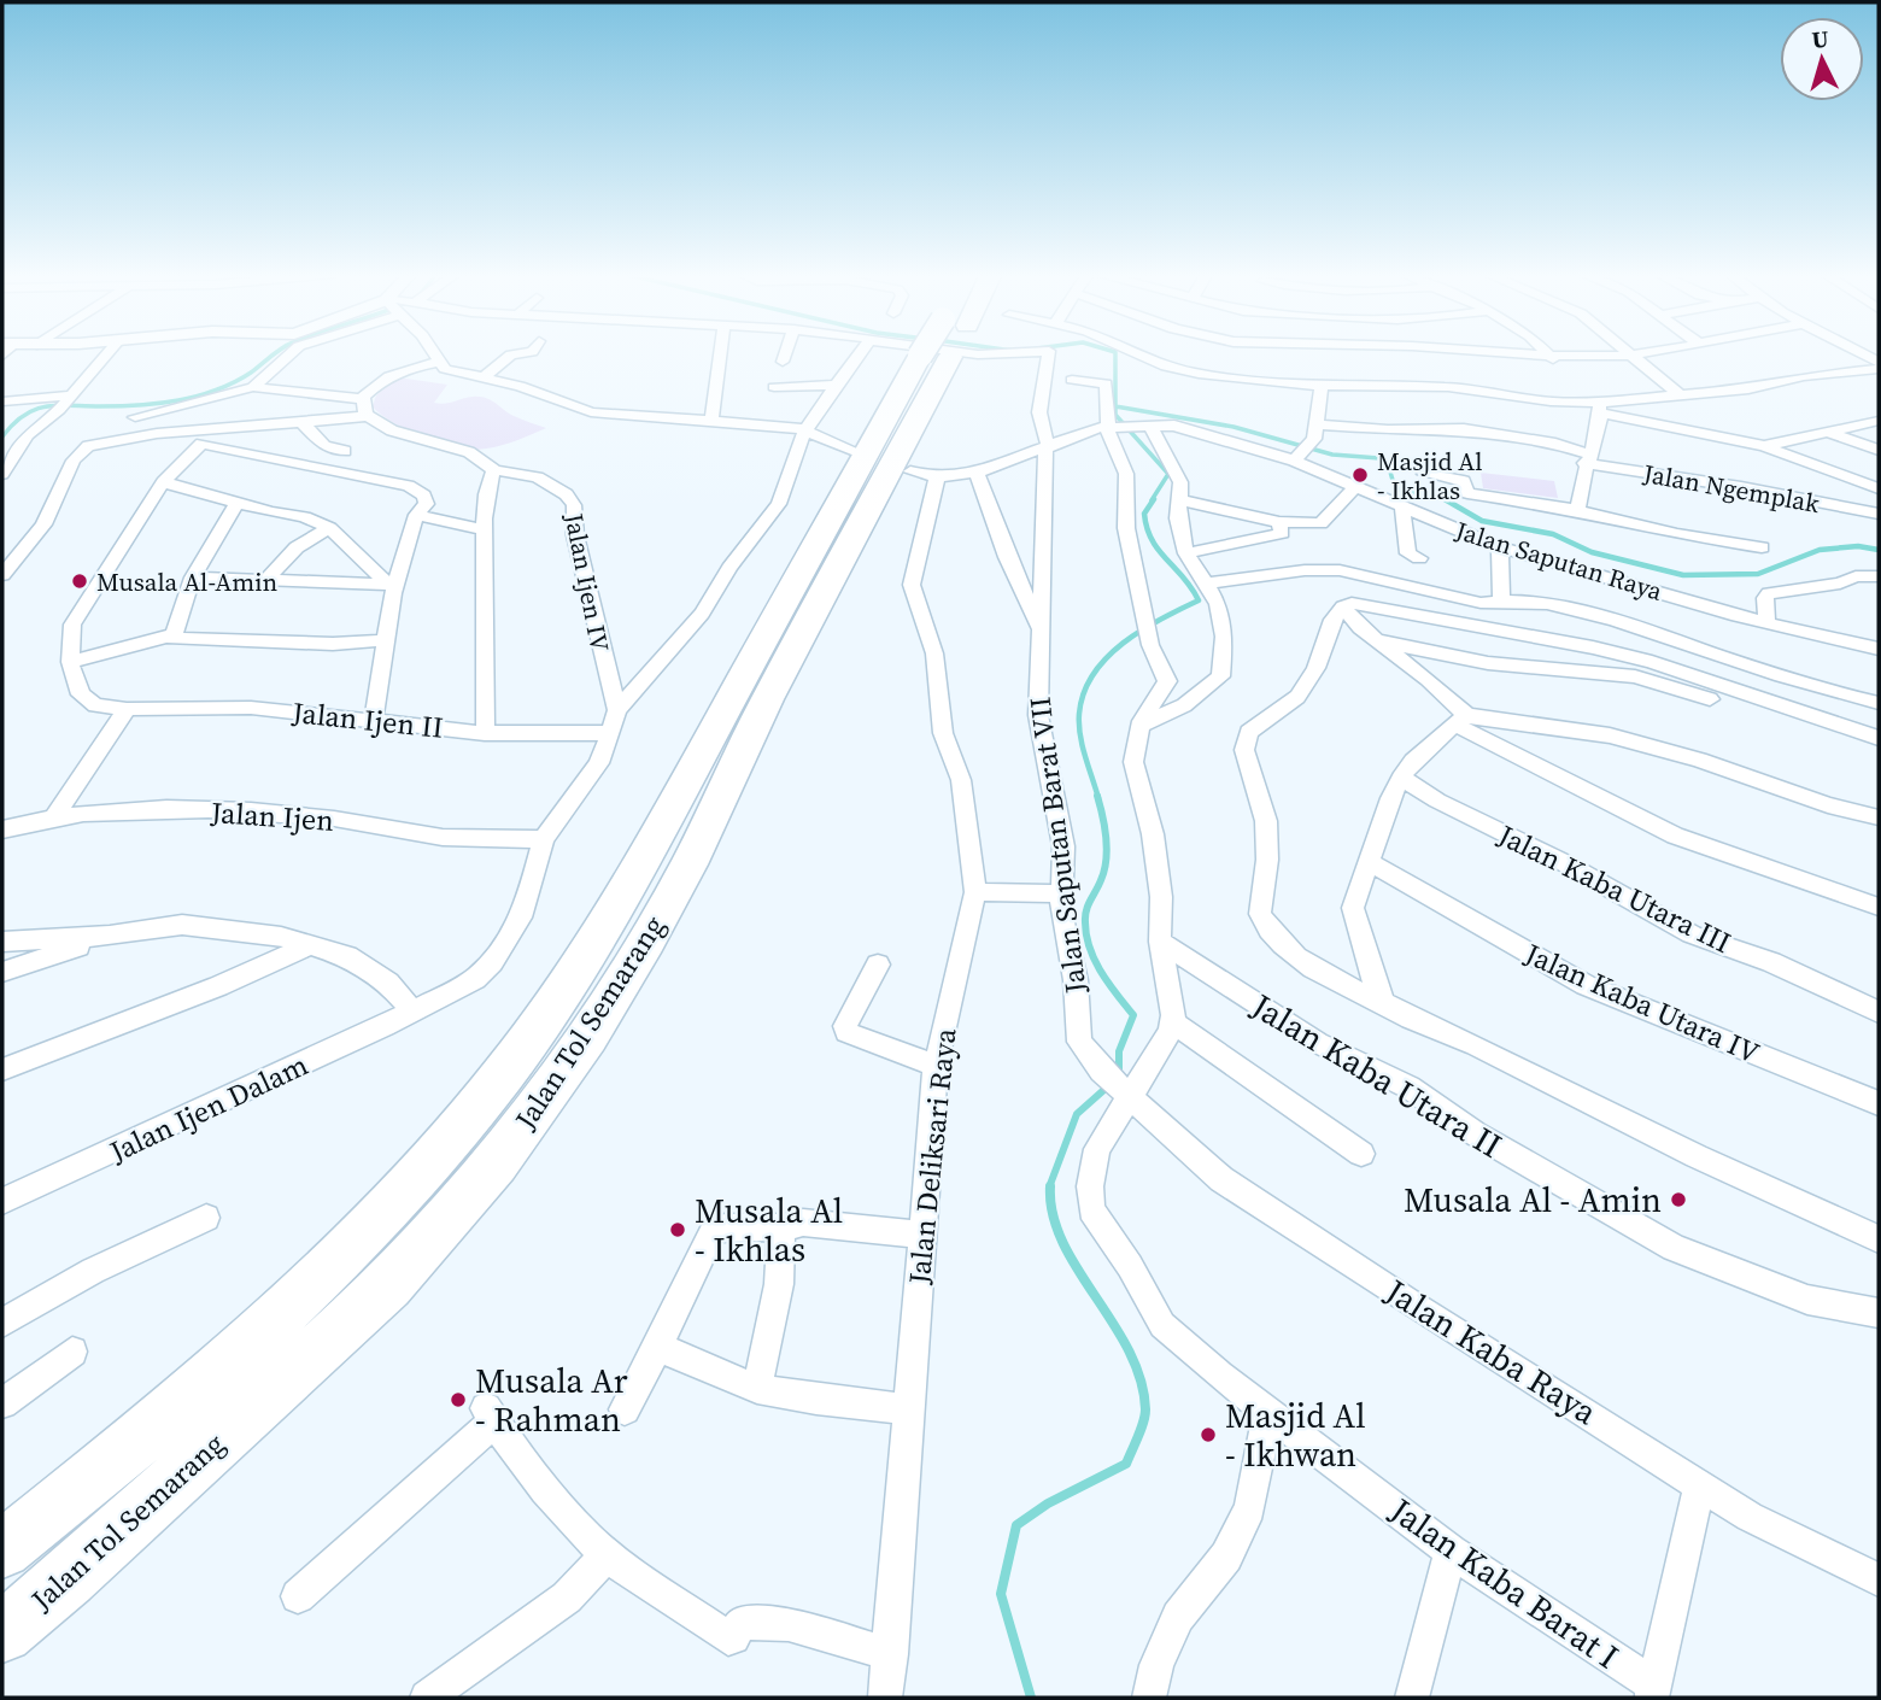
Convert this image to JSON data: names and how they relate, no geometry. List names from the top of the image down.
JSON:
{
  "streets": {
    "highway": ["Jalan Tol Semarang"],
    "street": [
      "Jalan Ngemplak",
      "Jalan Saputan Raya",
      "Jalan Ijen IV",
      "Jalan Ijen II",
      "Jalan Ijen",
      "Jalan Saputan Barat VII",
      "Jalan Kaba Utara III",
      "Jalan Kaba Utara IV",
      "Jalan Kaba Utara II",
      "Jalan Ijen Dalam",
      "Jalan Deliksari Raya",
      "Jalan Kaba Raya",
      "Jalan Kaba Barat I"
    ]
  },
  "crossings": [
    ["Jalan Saputan Raya", "Jalan Saputan Barat VII"],
    ["Jalan Saputan Raya", "Jalan Deliksari Raya"],
    ["Jalan Saputan Barat VII", "Jalan Kaba Raya"],
    ["Jalan Saputan Barat VII", "Jalan Kaba Barat I"],
    ["Jalan Kaba Raya", "Jalan Kaba Barat I"]
  ],
  "places": [
    "Masjid Al - Ikhlas",
    "Musala Al-Amin",
    "Musala Al - Amin",
    "Musala Al - Ikhlas",
    "Musala Ar - Rahman",
    "Masjid Al - Ikhwan"
  ],
  "north": "top"
}
